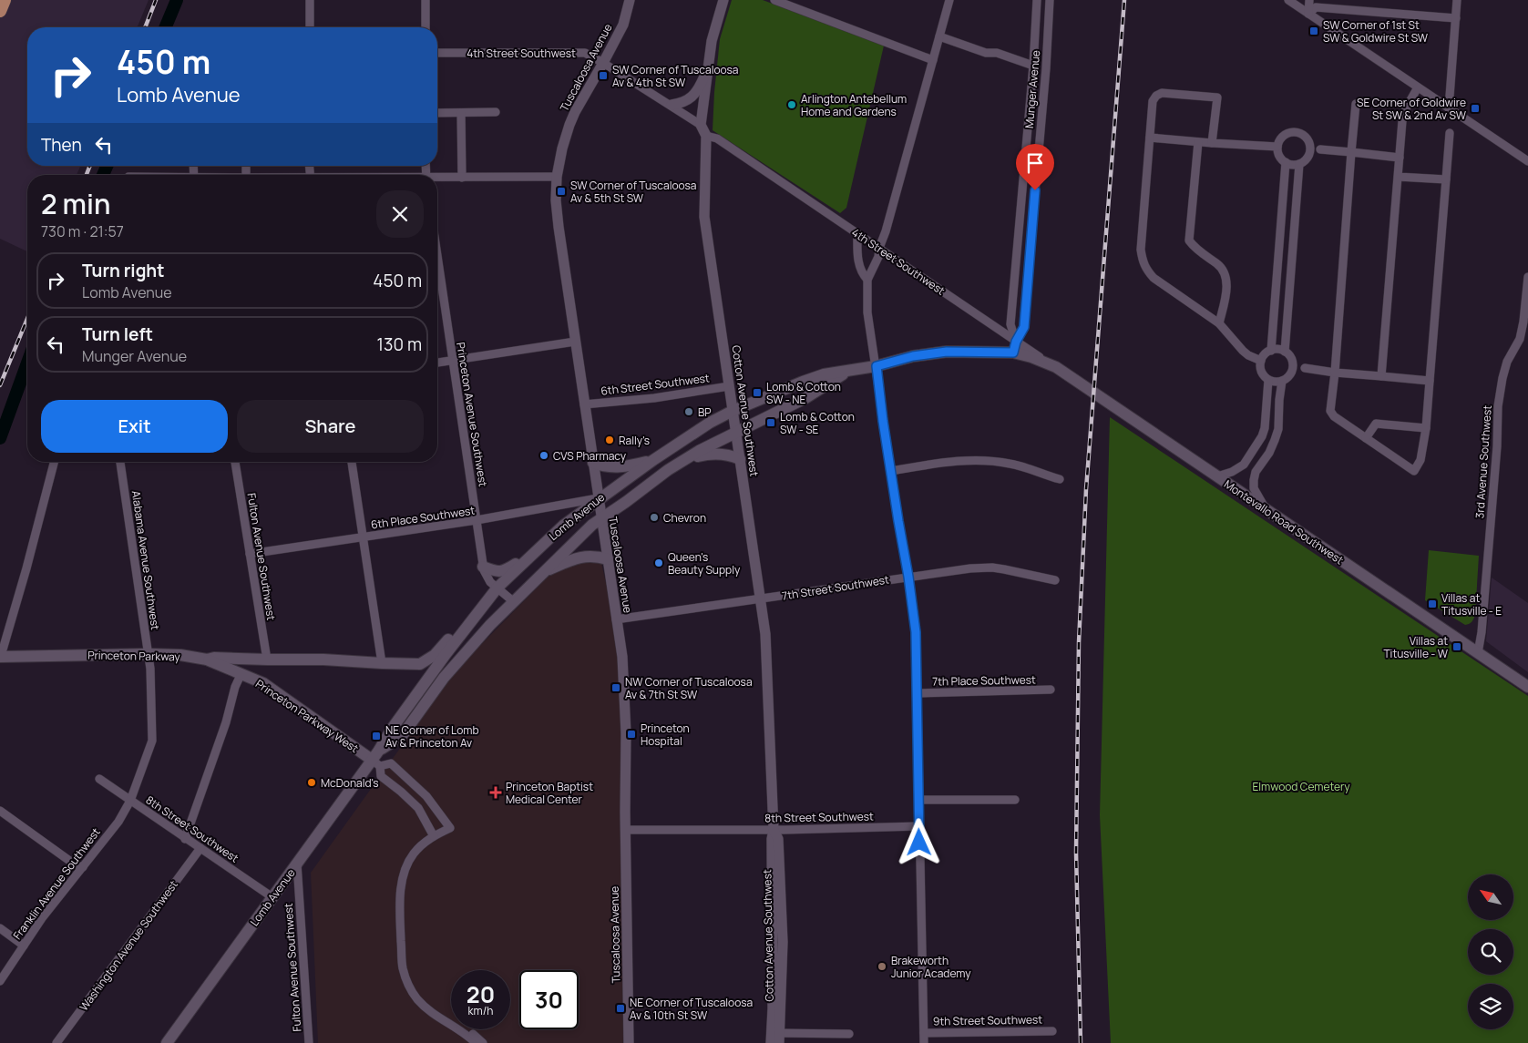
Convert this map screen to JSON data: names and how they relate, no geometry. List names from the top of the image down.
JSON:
{
  "streets": {
    "main road": [
      "Lomb Avenue",
      "Montevallo Road Southwest",
      "Princeton Parkway",
      "Princeton Parkway West"
    ],
    "street": [
      "4th Street Southwest",
      "Tuscaloosa Avenue",
      "Munger Avenue",
      "6th Street Southwest",
      "Cotton Avenue Southwest",
      "Princeton Avenue Southwest",
      "3rd Avenue Southwest",
      "6th Place Southwest",
      "Fulton Avenue Southwest",
      "Alabama Avenue Southwest",
      "7th Street Southwest",
      "7th Place Southwest",
      "8th Street Southwest",
      "Franklin Avenue Southwest",
      "Washington Avenue Southwest",
      "9th Street Southwest"
    ]
  },
  "crossings": [
    ["4th Street Southwest", "Tuscaloosa Avenue"],
    ["4th Street Southwest", "Munger Avenue"],
    ["4th Street Southwest", "Cotton Avenue Southwest"],
    ["4th Street Southwest", "Lomb Avenue"],
    ["Tuscaloosa Avenue", "6th Street Southwest"],
    ["Tuscaloosa Avenue", "Lomb Avenue"],
    ["Tuscaloosa Avenue", "6th Place Southwest"],
    ["Tuscaloosa Avenue", "7th Street Southwest"],
    ["Tuscaloosa Avenue", "8th Street Southwest"],
    ["Munger Avenue", "Lomb Avenue"],
    ["6th Street Southwest", "Cotton Avenue Southwest"],
    ["Cotton Avenue Southwest", "Lomb Avenue"],
    ["Cotton Avenue Southwest", "7th Street Southwest"],
    ["Cotton Avenue Southwest", "8th Street Southwest"],
    ["Princeton Avenue Southwest", "Lomb Avenue"],
    ["Princeton Avenue Southwest", "6th Place Southwest"],
    ["3rd Avenue Southwest", "Montevallo Road Southwest"],
    ["Lomb Avenue", "6th Place Southwest"],
    ["Lomb Avenue", "Montevallo Road Southwest"],
    ["Lomb Avenue", "Fulton Avenue Southwest"],
    ["Lomb Avenue", "Princeton Parkway West"],
    ["Lomb Avenue", "8th Street Southwest"],
    ["6th Place Southwest", "Fulton Avenue Southwest"],
    ["Fulton Avenue Southwest", "Princeton Parkway"],
    ["Alabama Avenue Southwest", "Princeton Parkway"],
    ["Alabama Avenue Southwest", "8th Street Southwest"],
    ["Alabama Avenue Southwest", "Franklin Avenue Southwest"],
    ["8th Street Southwest", "Franklin Avenue Southwest"],
    ["8th Street Southwest", "Washington Avenue Southwest"]
  ],
  "parks": ["Elmwood Cemetery"],
  "places": {
    "transit": [
      "SW Corner of 1st St SW & Goldwire St SW",
      "SW Corner of Tuscaloosa Av & 4th St SW",
      "SE Corner of Goldwire St SW & 2nd Av SW",
      "SW Corner of Tuscaloosa Av & 5th St SW",
      "Lomb & Cotton SW - NE",
      "Lomb & Cotton SW - SE",
      "Villas at Titusville - E",
      "Villas at Titusville - W",
      "NW Corner of Tuscaloosa Av & 7th St SW",
      "Princeton Hospital",
      "NE Corner of Lomb Av & Princeton Av",
      "NE Corner of Tuscaloosa Av & 10th St SW"
    ],
    "other": [
      "Arlington Antebellum Home and Gardens",
      "BP",
      "Rally's",
      "CVS Pharmacy",
      "Chevron",
      "Queen's Beauty Supply",
      "McDonald's",
      "Brakeworth Junior Academy"
    ],
    "health": ["Princeton Baptist Medical Center"]
  },
  "north": "top left",
  "page": {
    "turn": ["450 m", "Lomb Avenue"],
    "then": "Then",
    "heading": ["2 min", "730 m · 21:57"],
    "list": [
      {
        "name": "Turn right",
        "note": "Lomb Avenue",
        "value": "450 m"
      },
      {
        "name": "Turn left",
        "note": "Munger Avenue",
        "value": "130 m"
      }
    ],
    "buttons": ["Exit", "Share"],
    "speed": "20 km/h",
    "limit": "30"
  }
}
